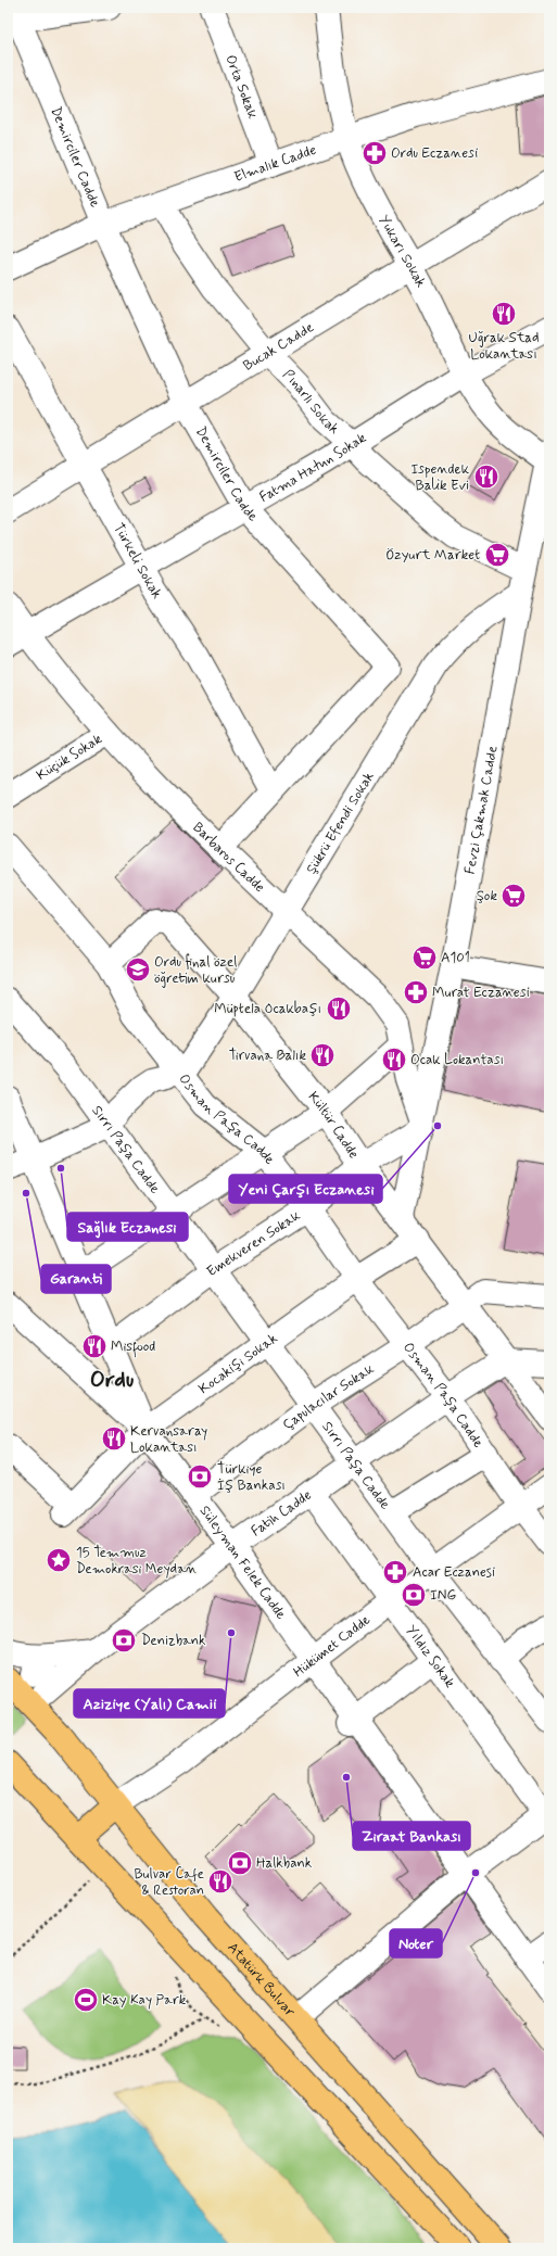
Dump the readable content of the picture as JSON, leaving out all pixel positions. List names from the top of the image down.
{
  "streets": {
    "highway": ["Atatürk Bulvar"],
    "street": [
      "Orta Sokak",
      "Demirciler Cadde",
      "Elmalık Cadde",
      "Yukarı Sokak",
      "Bucak Cadde",
      "Pınarlı Sokak",
      "Fatma Hatun Sokak",
      "Türkeli Sokak",
      "Küçük Sokak",
      "Fevzi Çakmak Cadde",
      "Şükrü Efendi Sokak",
      "Barbaros Cadde",
      "Osman Paşa Cadde",
      "Kültür Cadde",
      "Sırrı Paşa Cadde",
      "Emekveren Sokak",
      "Kocakişi Sokak",
      "Çapulacılar Sokak",
      "Fatih Cadde",
      "Süleyman Felek Cadde",
      "Hükümet Cadde",
      "Yıldız Sokak"
    ]
  },
  "crossings": [
    ["Orta Sokak", "Elmalık Cadde"],
    ["Demirciler Cadde", "Elmalık Cadde"],
    ["Demirciler Cadde", "Bucak Cadde"],
    ["Demirciler Cadde", "Fatma Hatun Sokak"],
    ["Demirciler Cadde", "Türkeli Sokak"],
    ["Demirciler Cadde", "Barbaros Cadde"],
    ["Elmalık Cadde", "Yukarı Sokak"],
    ["Elmalık Cadde", "Pınarlı Sokak"],
    ["Yukarı Sokak", "Bucak Cadde"],
    ["Yukarı Sokak", "Fatma Hatun Sokak"],
    ["Yukarı Sokak", "Fevzi Çakmak Cadde"],
    ["Bucak Cadde", "Pınarlı Sokak"],
    ["Bucak Cadde", "Türkeli Sokak"],
    ["Pınarlı Sokak", "Fatma Hatun Sokak"],
    ["Pınarlı Sokak", "Fevzi Çakmak Cadde"],
    ["Pınarlı Sokak", "Şükrü Efendi Sokak"],
    ["Fatma Hatun Sokak", "Türkeli Sokak"],
    ["Fatma Hatun Sokak", "Barbaros Cadde"],
    ["Küçük Sokak", "Barbaros Cadde"],
    ["Fevzi Çakmak Cadde", "Şükrü Efendi Sokak"],
    ["Fevzi Çakmak Cadde", "Barbaros Cadde"],
    ["Fevzi Çakmak Cadde", "Kültür Cadde"],
    ["Fevzi Çakmak Cadde", "Emekveren Sokak"],
    ["Şükrü Efendi Sokak", "Barbaros Cadde"],
    ["Şükrü Efendi Sokak", "Osman Paşa Cadde"],
    ["Şükrü Efendi Sokak", "Kültür Cadde"],
    ["Barbaros Cadde", "Emekveren Sokak"],
    ["Osman Paşa Cadde", "Kültür Cadde"],
    ["Osman Paşa Cadde", "Emekveren Sokak"],
    ["Osman Paşa Cadde", "Kocakişi Sokak"],
    ["Osman Paşa Cadde", "Çapulacılar Sokak"],
    ["Osman Paşa Cadde", "Fatih Cadde"],
    ["Osman Paşa Cadde", "Hükümet Cadde"],
    ["Kültür Cadde", "Emekveren Sokak"],
    ["Kültür Cadde", "Kocakişi Sokak"],
    ["Kültür Cadde", "Çapulacılar Sokak"],
    ["Kültür Cadde", "Fatih Cadde"],
    ["Sırrı Paşa Cadde", "Emekveren Sokak"],
    ["Sırrı Paşa Cadde", "Kocakişi Sokak"],
    ["Sırrı Paşa Cadde", "Çapulacılar Sokak"],
    ["Sırrı Paşa Cadde", "Fatih Cadde"],
    ["Sırrı Paşa Cadde", "Hükümet Cadde"],
    ["Emekveren Sokak", "Süleyman Felek Cadde"],
    ["Kocakişi Sokak", "Süleyman Felek Cadde"],
    ["Çapulacılar Sokak", "Süleyman Felek Cadde"],
    ["Fatih Cadde", "Süleyman Felek Cadde"],
    ["Fatih Cadde", "Yıldız Sokak"],
    ["Fatih Cadde", "Atatürk Bulvar"],
    ["Süleyman Felek Cadde", "Hükümet Cadde"],
    ["Hükümet Cadde", "Yıldız Sokak"],
    ["Hükümet Cadde", "Atatürk Bulvar"]
  ],
  "districts": ["Ordu"],
  "places": {
    "pharmacy": ["Ordu Eczanesi", "Murat Eczanesi", "Acar Eczanesi"],
    "restaurant": [
      "Uğrak Stad Lokantası",
      "Ispendek Balik Evi",
      "Müptela Ocakbaşı",
      "Tirvana Balık",
      "Ocak Lokantası",
      "Misfood",
      "Kervansaray Lokantası",
      "Bulvar Cafe & Restoran"
    ],
    "supermarket": ["Özyurt Market", "Şok", "A101"],
    "school or university": ["Ordu final özel öğretim kursu"],
    "other": [
      "Yeni Çarşı Eczanesi",
      "Sağlık Eczanesi",
      "Garanti",
      "Aziziye (Yalı) Camii",
      "Ziraat Bankası",
      "Noter"
    ],
    "bank": [
      "Türkiye İş Bankası",
      "ING",
      "Denizbank",
      "Halkbank"
    ],
    "place": ["15 Temmuz Demokrasi Meydan"],
    "sports": ["Kay Kay Park"]
  }
}
